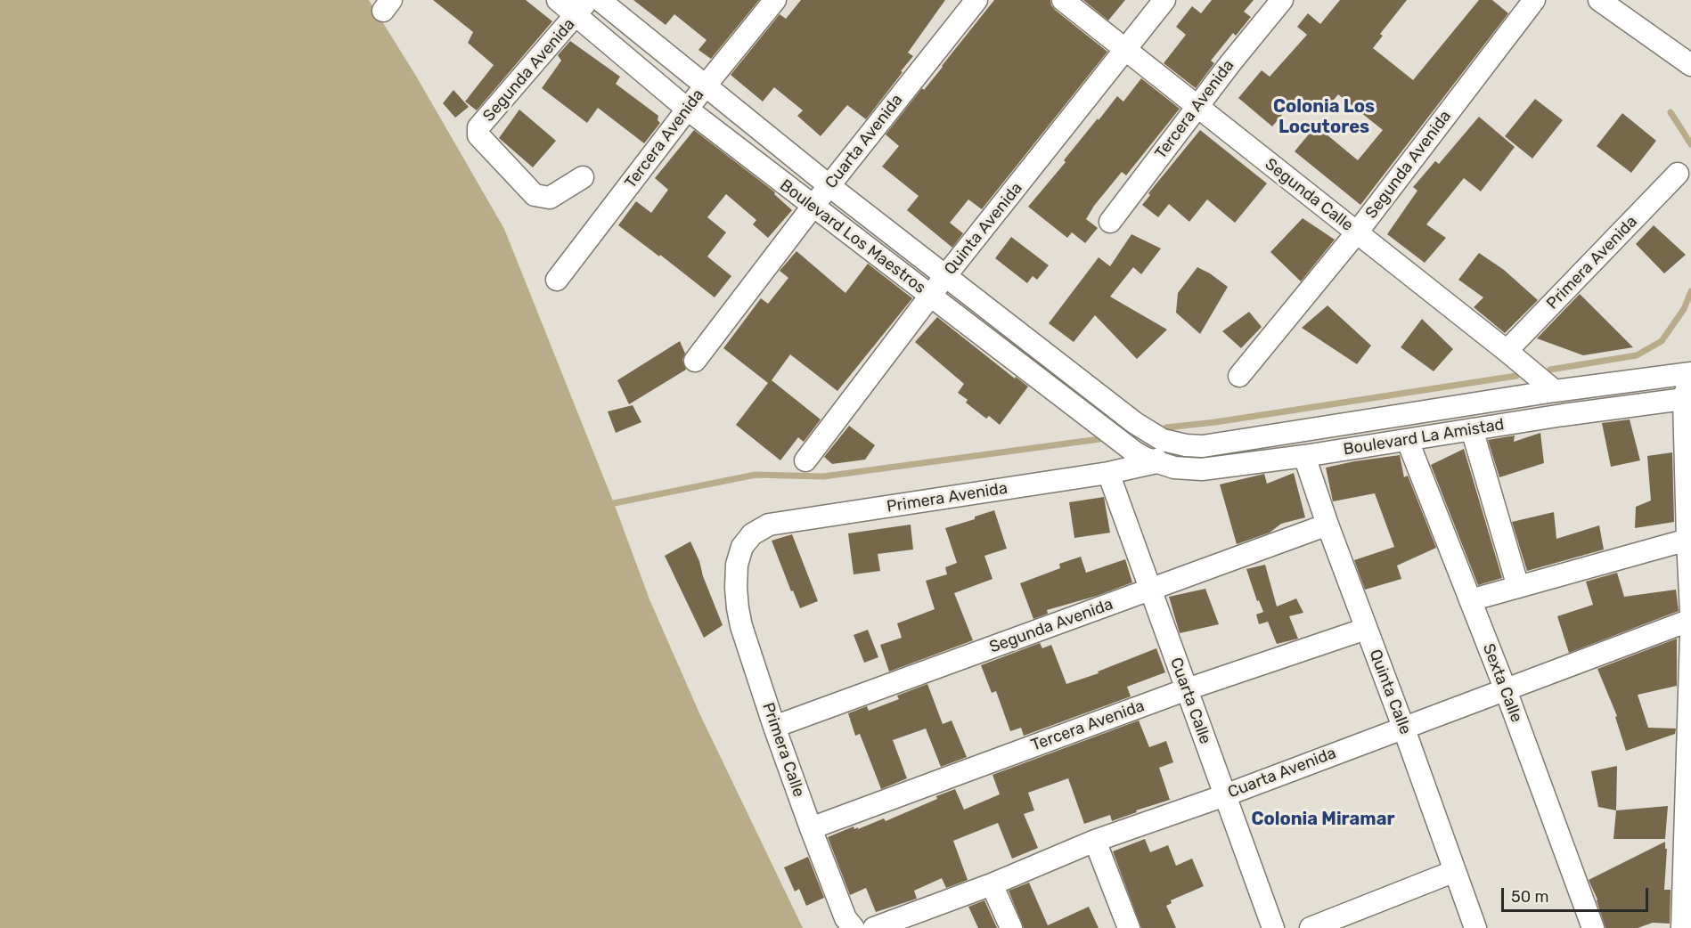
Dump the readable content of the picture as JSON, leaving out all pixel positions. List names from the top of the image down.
{
  "streets": {
    "street": [
      "Segunda Avenida",
      "Tercera Avenida",
      "Cuarta Avenida",
      "Segunda Calle",
      "Quinta Avenida",
      "Boulevard Los Maestros",
      "Primera Avenida",
      "Boulevard La Amistad",
      "Sexta Calle",
      "Quinta Calle",
      "Cuarta Calle",
      "Primera Calle"
    ]
  },
  "crossings": [
    ["Segunda Avenida", "Segunda Calle"],
    ["Segunda Avenida", "Boulevard Los Maestros"],
    ["Segunda Avenida", "Quinta Calle"],
    ["Segunda Avenida", "Cuarta Calle"],
    ["Segunda Avenida", "Primera Calle"],
    ["Tercera Avenida", "Segunda Calle"],
    ["Tercera Avenida", "Boulevard Los Maestros"],
    ["Tercera Avenida", "Quinta Calle"],
    ["Tercera Avenida", "Cuarta Calle"],
    ["Tercera Avenida", "Primera Calle"],
    ["Cuarta Avenida", "Boulevard Los Maestros"],
    ["Cuarta Avenida", "Sexta Calle"],
    ["Cuarta Avenida", "Quinta Calle"],
    ["Cuarta Avenida", "Cuarta Calle"],
    ["Segunda Calle", "Quinta Avenida"],
    ["Segunda Calle", "Primera Avenida"],
    ["Segunda Calle", "Boulevard La Amistad"],
    ["Quinta Avenida", "Boulevard Los Maestros"],
    ["Boulevard Los Maestros", "Primera Avenida"],
    ["Boulevard Los Maestros", "Boulevard La Amistad"],
    ["Primera Avenida", "Boulevard La Amistad"],
    ["Primera Avenida", "Cuarta Calle"],
    ["Primera Avenida", "Primera Calle"],
    ["Boulevard La Amistad", "Sexta Calle"],
    ["Boulevard La Amistad", "Quinta Calle"]
  ],
  "districts": ["Colonia Los Locutores", "Colonia Miramar"],
  "scale_bar": "50 m"
}
